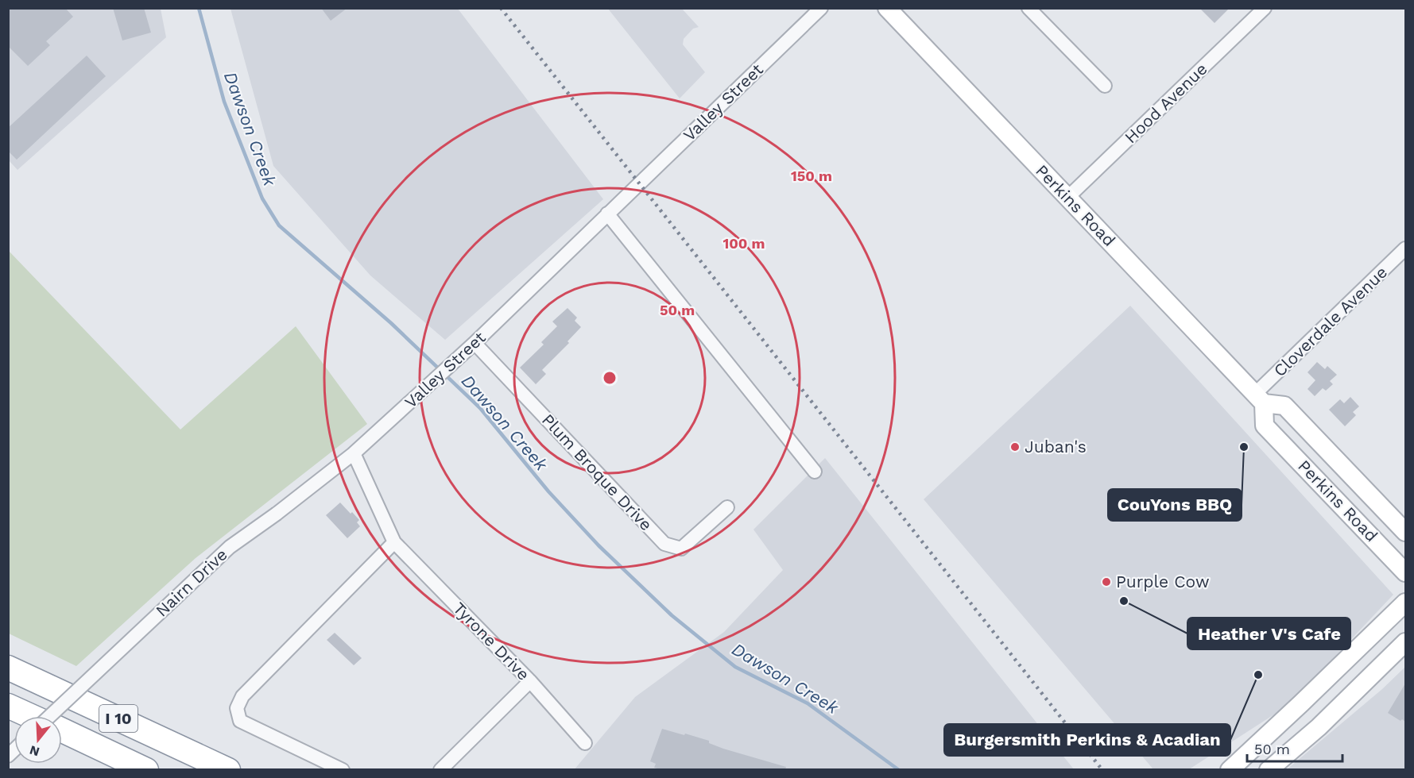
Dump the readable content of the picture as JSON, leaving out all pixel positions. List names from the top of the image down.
{
  "streets": {
    "highway": ["I 10"],
    "main road": ["Perkins Road"],
    "street": [
      "Valley Street",
      "Hood Avenue",
      "Cloverdale Avenue",
      "Plum Broque Drive",
      "Nairn Drive",
      "Tyrone Drive"
    ]
  },
  "crossings": [
    ["Valley Street", "Plum Broque Drive"],
    ["Valley Street", "Nairn Drive"],
    ["Hood Avenue", "Perkins Road"],
    ["Perkins Road", "Cloverdale Avenue"]
  ],
  "water": ["Dawson Creek"],
  "places": [
    "Juban's",
    "CouYons BBQ",
    "Purple Cow",
    "Heather V's Cafe",
    "Burgersmith Perkins & Acadian"
  ],
  "scale_bar": "50 m",
  "north": "bottom",
  "rings": ["150 m", "100 m", "50 m"]
}
